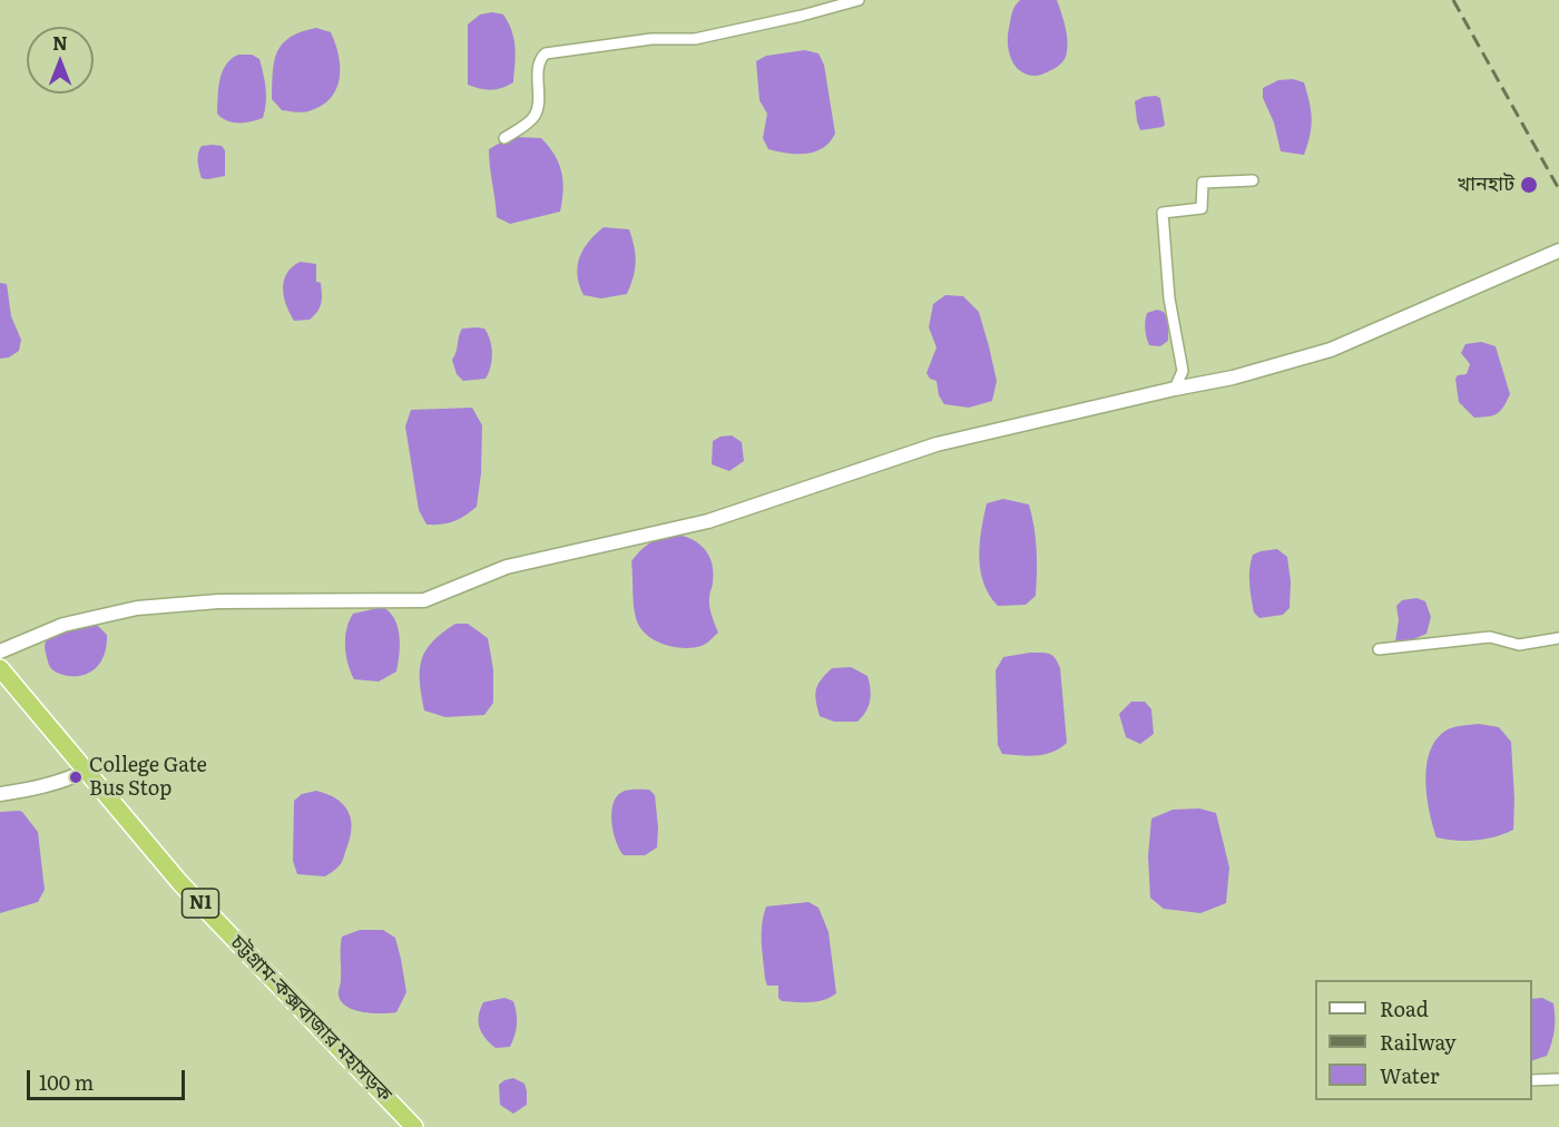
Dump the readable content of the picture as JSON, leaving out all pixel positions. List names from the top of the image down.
{
  "streets": {
    "highway": ["N1", "চট্টগ্রাম-কক্সবাজার মহাসড়ক"]
  },
  "places": ["খানহাট", "College Gate Bus Stop"],
  "legend": ["Road", "Railway", "Water"],
  "scale_bar": "100 m",
  "north": "top"
}
